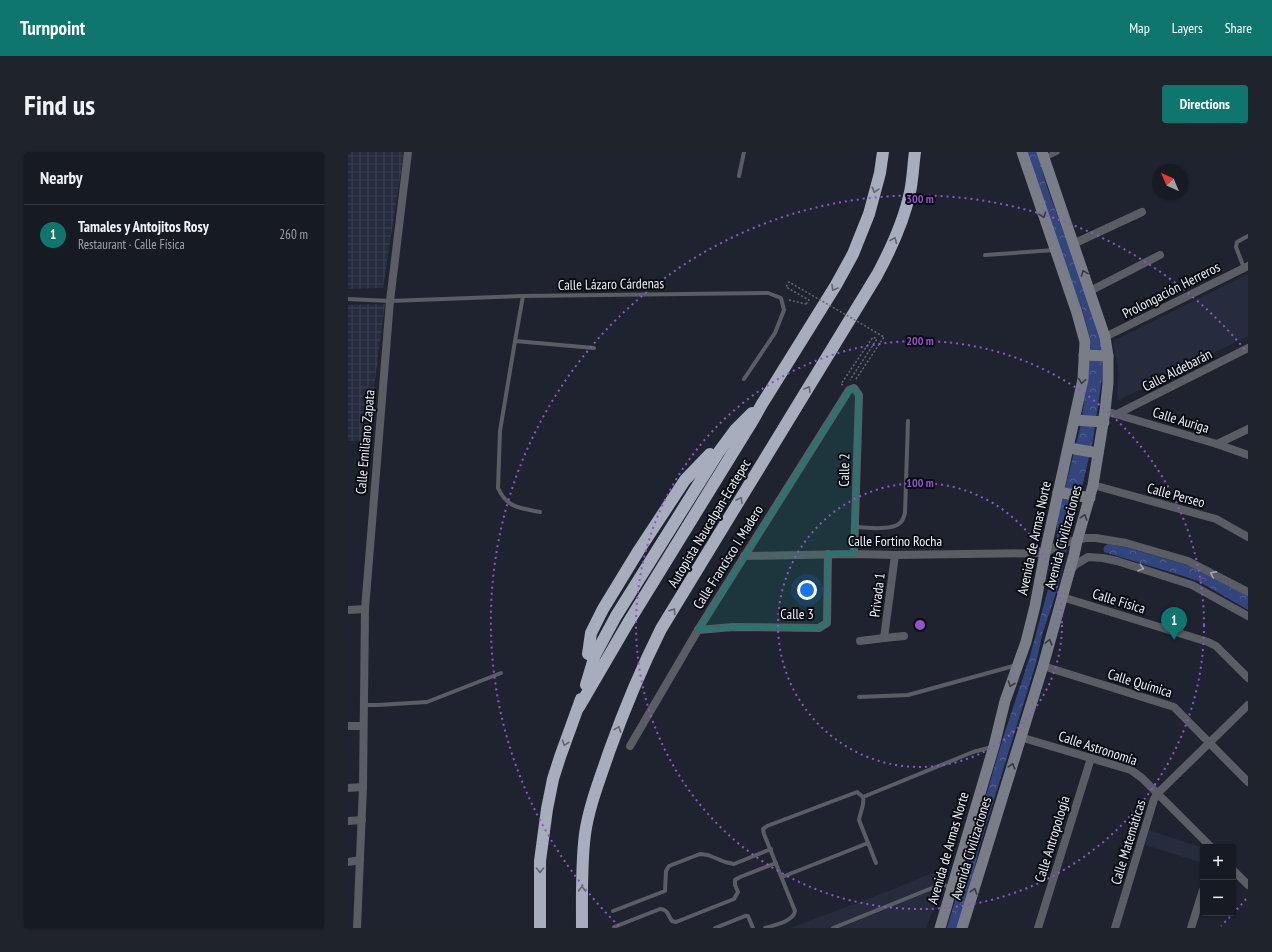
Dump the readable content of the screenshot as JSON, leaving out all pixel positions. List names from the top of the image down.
{
  "streets": {
    "highway": ["Autopista Naucalpan-Ecatepec"],
    "main road": ["Avenida Civilizaciones", "Avenida de Armas Norte"],
    "street": [
      "Prolongación Herreros",
      "Calle Aldebarán",
      "Calle Auriga",
      "Calle Emiliano Zapata",
      "Calle 2",
      "Calle Perseo",
      "Calle Fortino Rocha",
      "Calle Francisco I. Madero",
      "Privada 1",
      "Calle Física",
      "Calle 3",
      "Calle Química",
      "Calle Astronomía",
      "Calle Antropología",
      "Calle Matemáticas"
    ],
    "lane": ["Calle Lázaro Cárdenas"]
  },
  "crossings": [
    ["Calle Lázaro Cárdenas", "Calle Emiliano Zapata"],
    ["Prolongación Herreros", "Avenida Civilizaciones"],
    ["Calle Aldebarán", "Calle Auriga"],
    ["Calle Auriga", "Avenida Civilizaciones"],
    ["Calle 2", "Calle Fortino Rocha"],
    ["Calle 2", "Calle Francisco I. Madero"],
    ["Calle Perseo", "Avenida Civilizaciones"],
    ["Avenida Civilizaciones", "Calle Física"],
    ["Avenida Civilizaciones", "Calle Química"],
    ["Avenida Civilizaciones", "Calle Astronomía"],
    ["Avenida de Armas Norte", "Calle Fortino Rocha"],
    ["Calle Fortino Rocha", "Calle Francisco I. Madero"],
    ["Calle Fortino Rocha", "Privada 1"],
    ["Calle Fortino Rocha", "Calle 3"],
    ["Calle Francisco I. Madero", "Calle 3"],
    ["Calle Química", "Calle Matemáticas"],
    ["Calle Astronomía", "Calle Antropología"],
    ["Calle Astronomía", "Calle Matemáticas"]
  ],
  "one_way": ["Avenida Civilizaciones"],
  "north": "top left",
  "page": {
    "header": "Turnpoint",
    "nav": ["Map", "Layers", "Share"],
    "buttons": "Directions",
    "title": "Find us",
    "heading": "Nearby",
    "list": [
      {
        "mark": "1",
        "name": "Tamales y Antojitos Rosy",
        "note": "Restaurant · Calle Física",
        "value": "260 m"
      }
    ],
    "pins": "1",
    "map_buttons": ["+", "−"]
  },
  "rings": ["300 m", "200 m", "100 m"]
}
